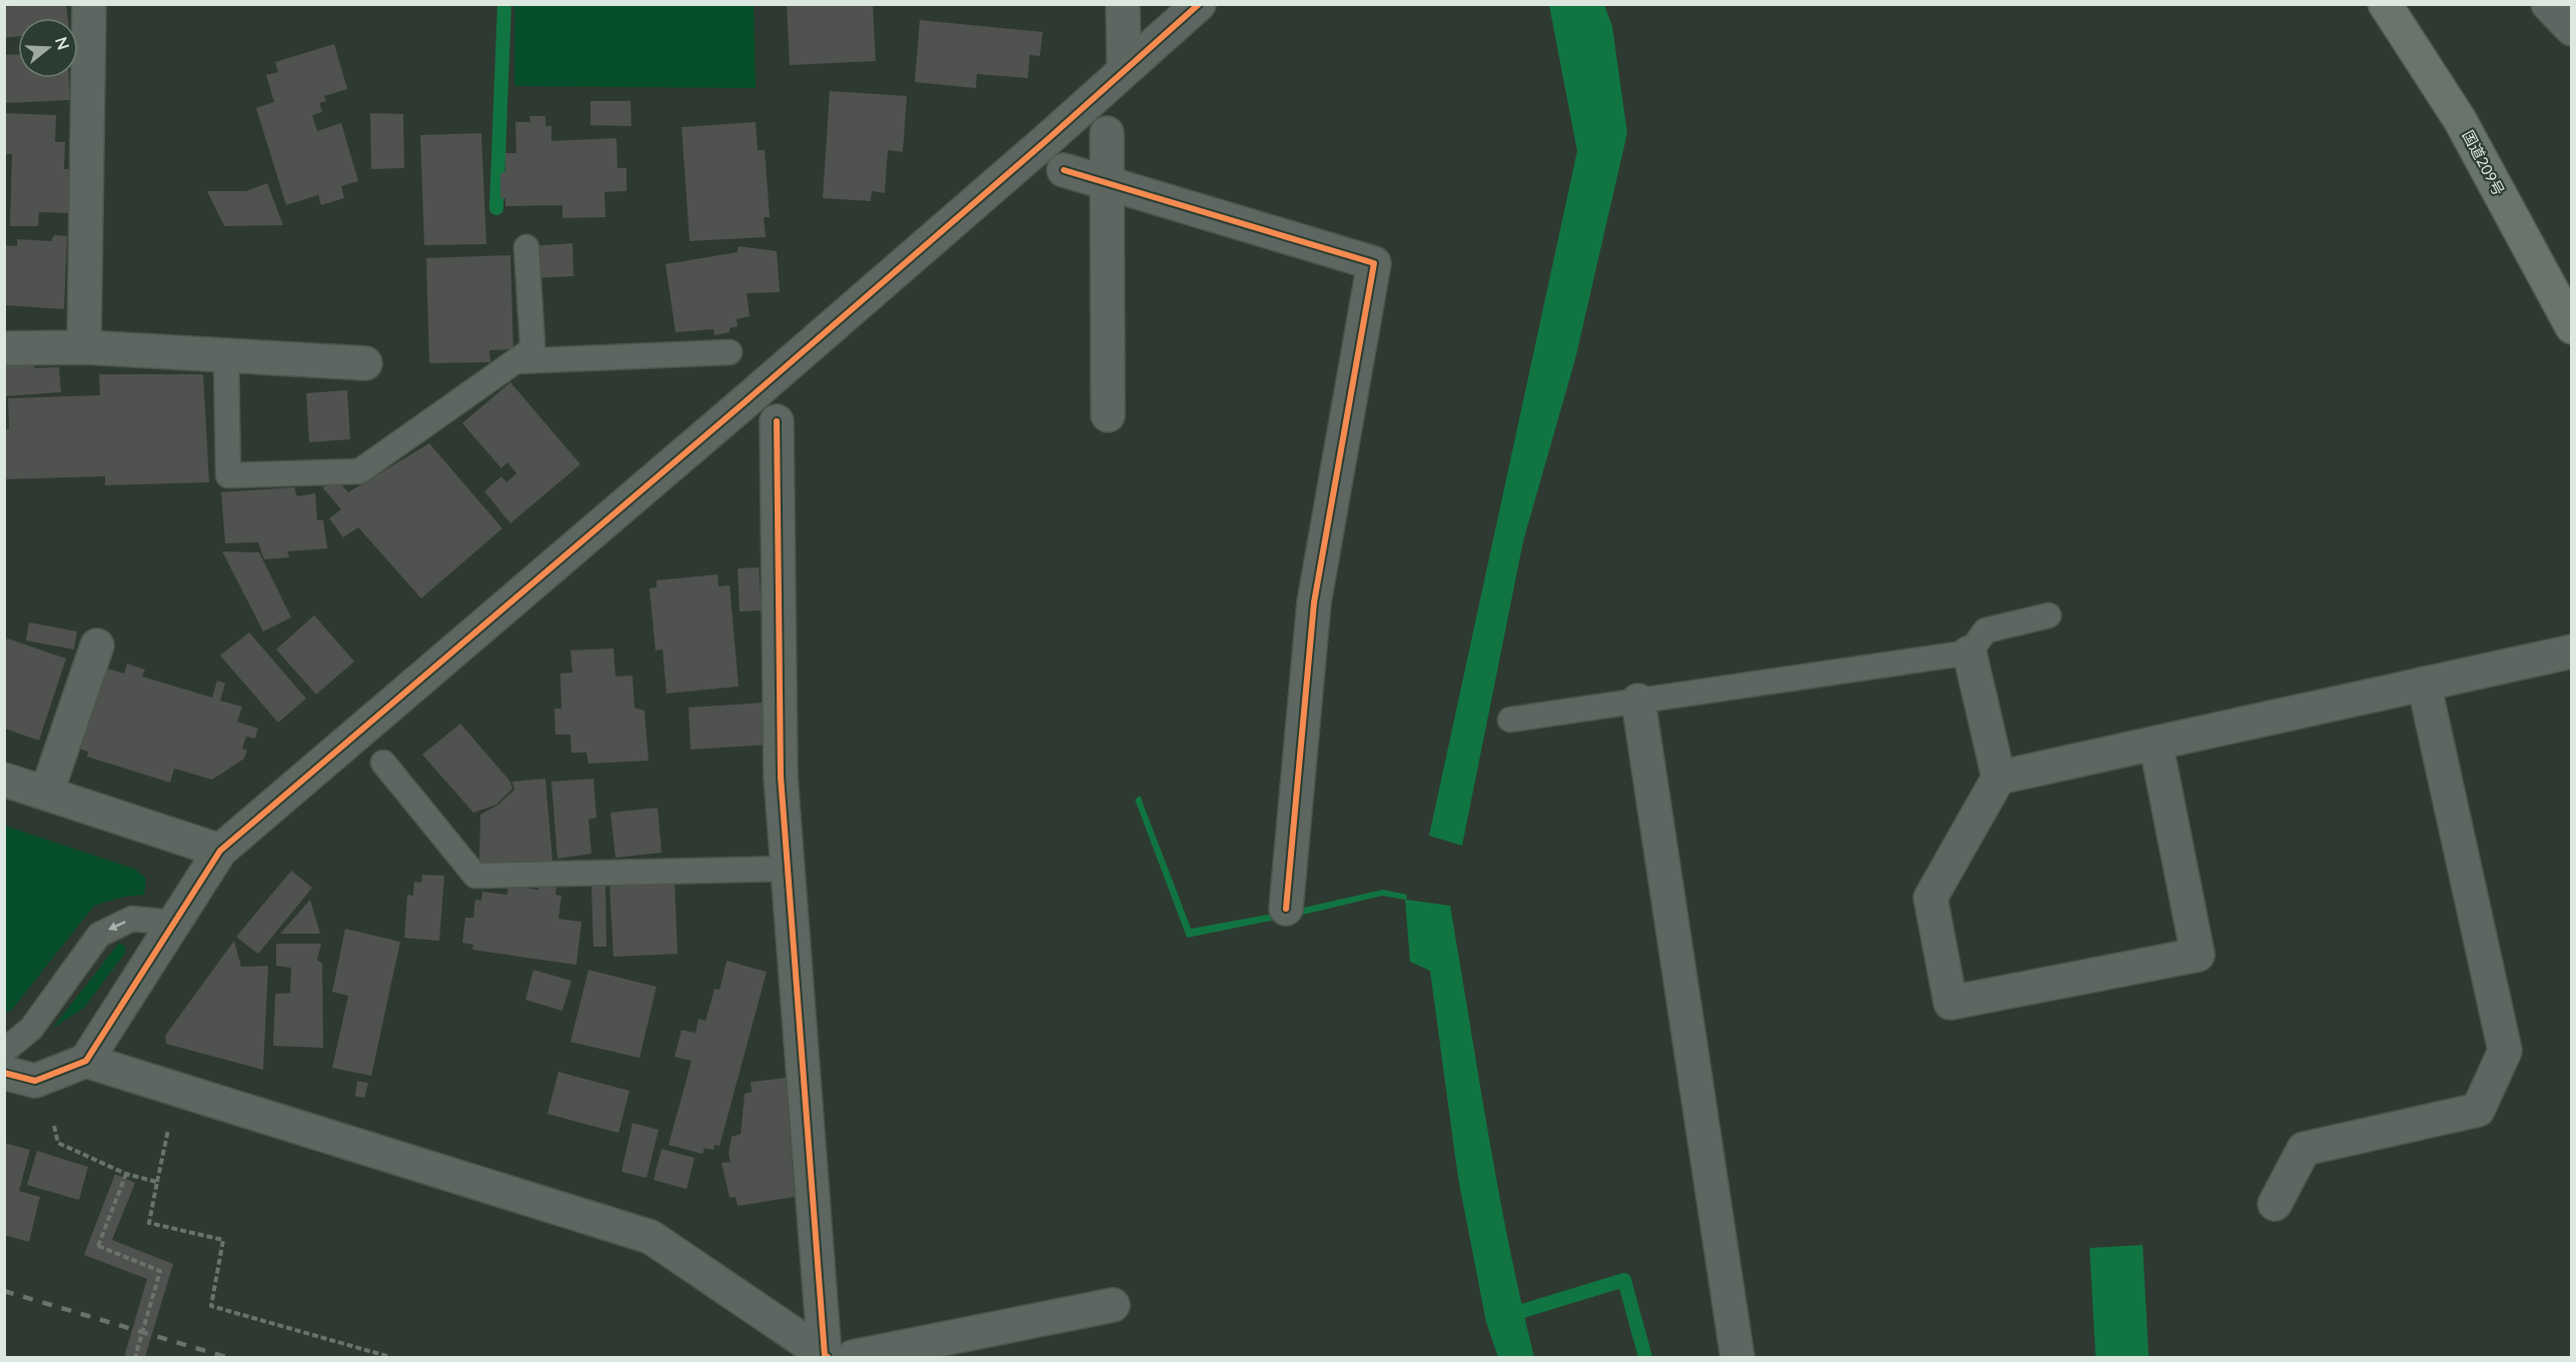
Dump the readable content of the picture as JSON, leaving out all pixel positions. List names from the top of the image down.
{
  "streets": {
    "highway": ["国道209号"]
  },
  "north": "right"
}
